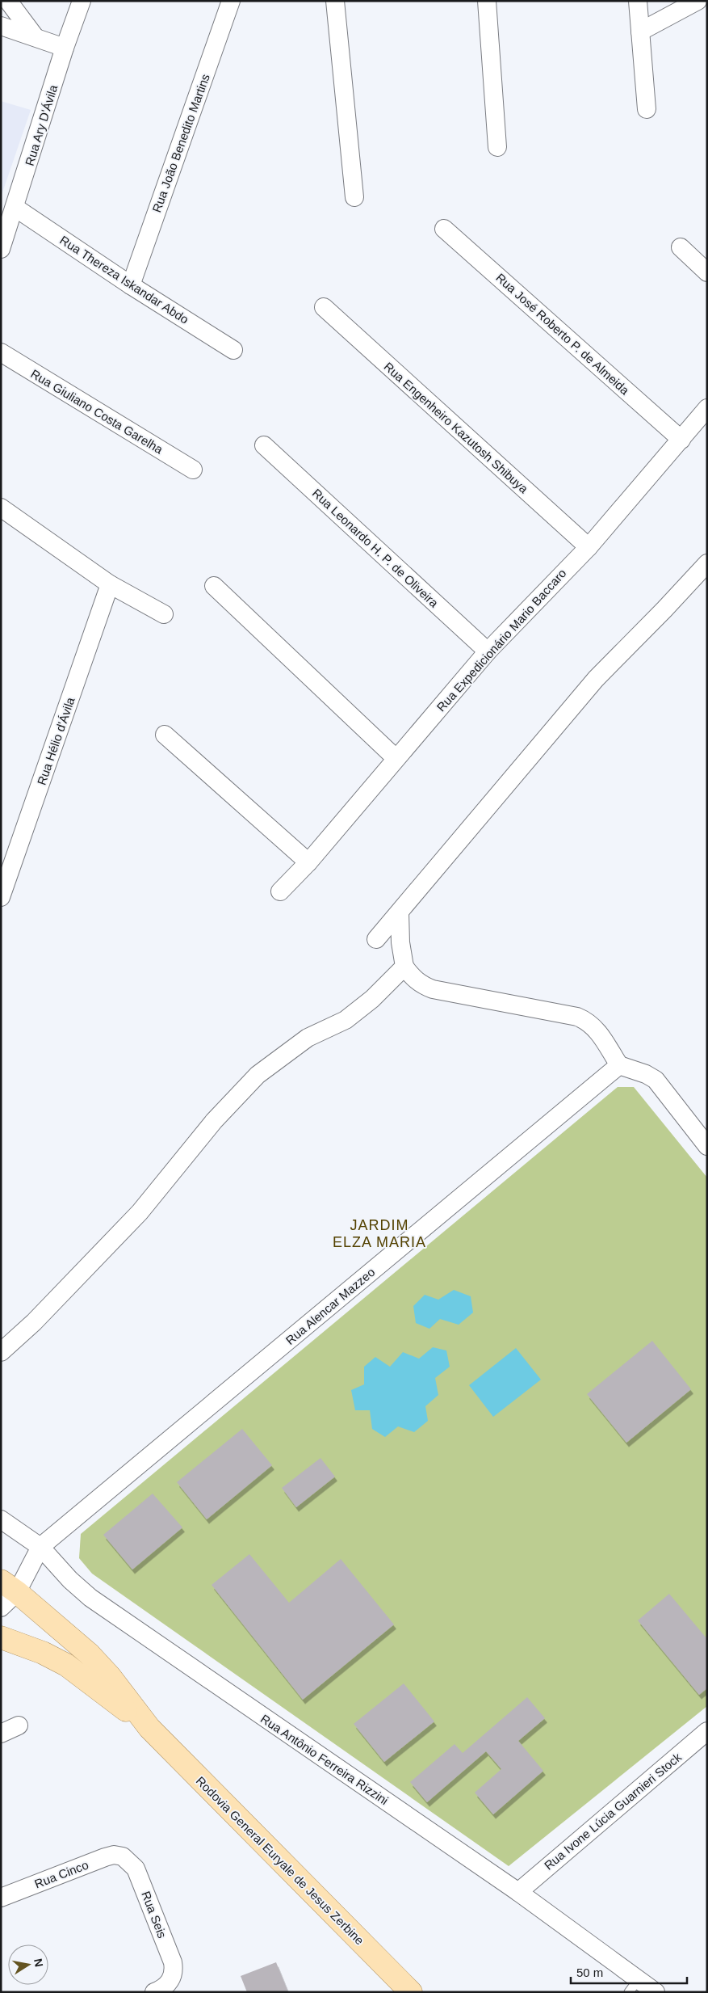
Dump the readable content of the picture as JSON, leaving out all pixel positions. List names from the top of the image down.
{
  "streets": {
    "main road": ["Rodovia General Euryale de Jesus Zerbine"],
    "street": [
      "Rua Ary D'Ávila",
      "Rua João Benedito Martins",
      "Rua Thereza Iskandar Abdo",
      "Rua José Roberto P. de Almeida",
      "Rua Giuliano Costa Garelha",
      "Rua Engenheiro Kazutosh Shibuya",
      "Rua Leonardo H. P. de Oliveira",
      "Rua Expedicionário Mario Baccaro",
      "Rua Hélio d'Ávila",
      "Rua Alencar Mazzeo",
      "Rua Antônio Ferreira Rizzini",
      "Rua Ivone Lúcia Guarnieri Stock",
      "Rua Cinco",
      "Rua Seis"
    ]
  },
  "crossings": [
    ["Rua Ary D'Ávila", "Rua Thereza Iskandar Abdo"],
    ["Rua João Benedito Martins", "Rua Thereza Iskandar Abdo"],
    ["Rua José Roberto P. de Almeida", "Rua Expedicionário Mario Baccaro"],
    ["Rua Engenheiro Kazutosh Shibuya", "Rua Expedicionário Mario Baccaro"],
    ["Rua Leonardo H. P. de Oliveira", "Rua Expedicionário Mario Baccaro"],
    ["Rua Alencar Mazzeo", "Rua Antônio Ferreira Rizzini"],
    ["Rua Antônio Ferreira Rizzini", "Rua Ivone Lúcia Guarnieri Stock"],
    ["Rua Cinco", "Rua Seis"]
  ],
  "districts": ["JARDIM ELZA MARIA"],
  "scale_bar": "50 m",
  "north": "right"
}
